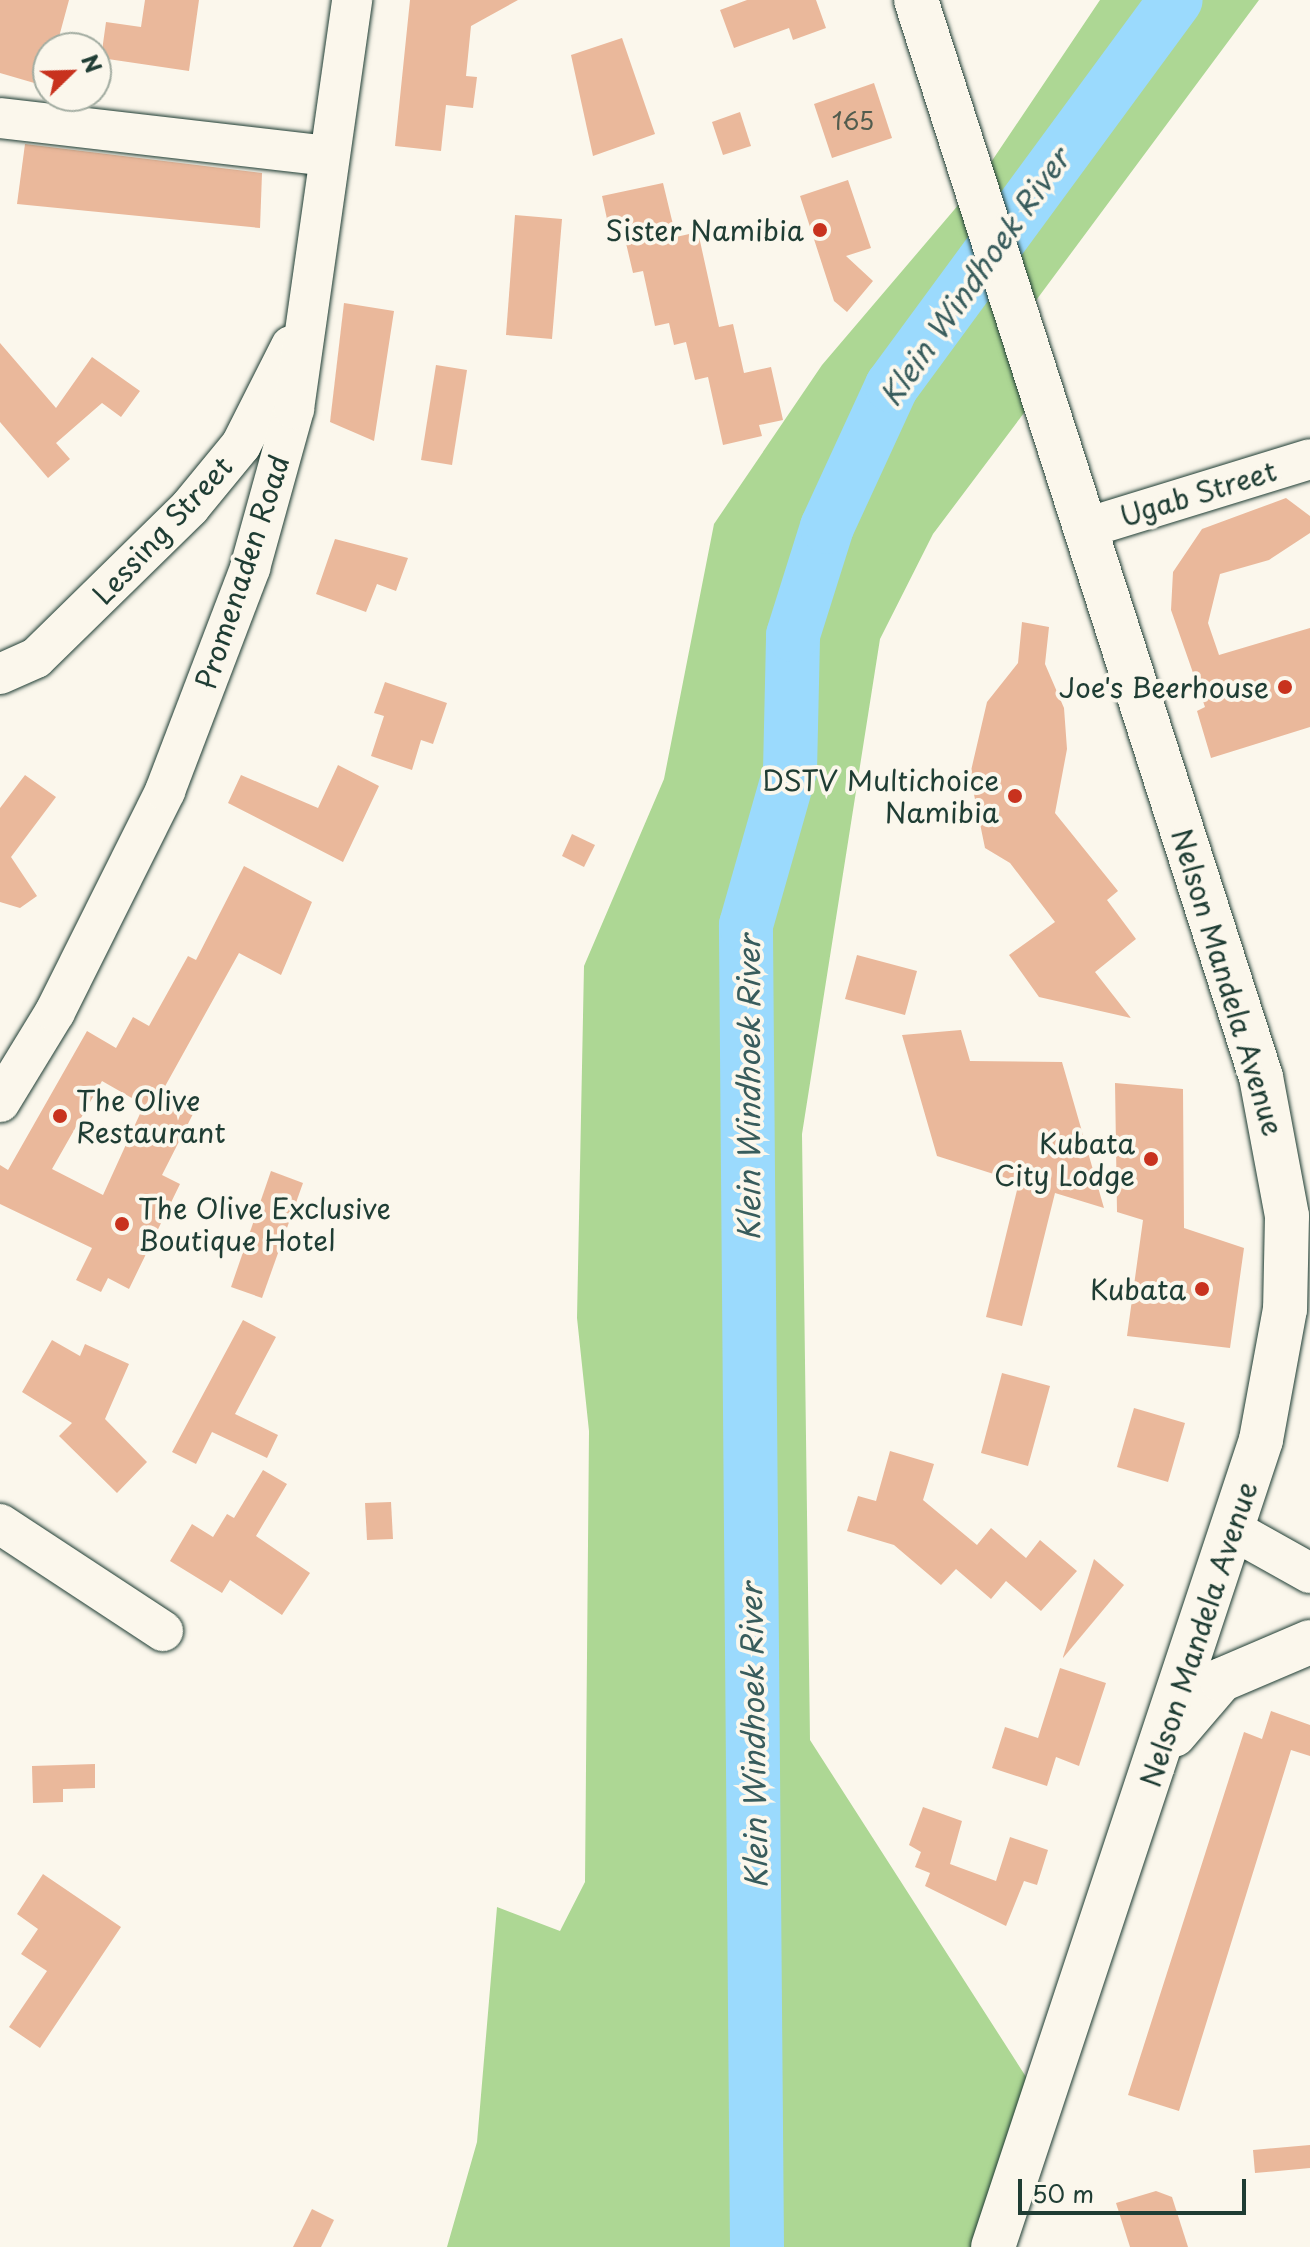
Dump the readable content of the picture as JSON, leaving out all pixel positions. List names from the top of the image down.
{
  "streets": {
    "main road": ["Nelson Mandela Avenue"],
    "street": ["Ugab Street", "Lessing Street", "Promenaden Road"]
  },
  "crossings": [
    ["Ugab Street", "Nelson Mandela Avenue"],
    ["Lessing Street", "Promenaden Road"]
  ],
  "water": ["Klein Windhoek River"],
  "places": [
    "Sister Namibia",
    "Joe's Beerhouse",
    "DSTV Multichoice Namibia",
    "The Olive Restaurant",
    "Kubata City Lodge",
    "The Olive Exclusive Boutique Hotel",
    "Kubata"
  ],
  "house_numbers": ["165"],
  "scale_bar": "50 m",
  "north": "top right"
}
